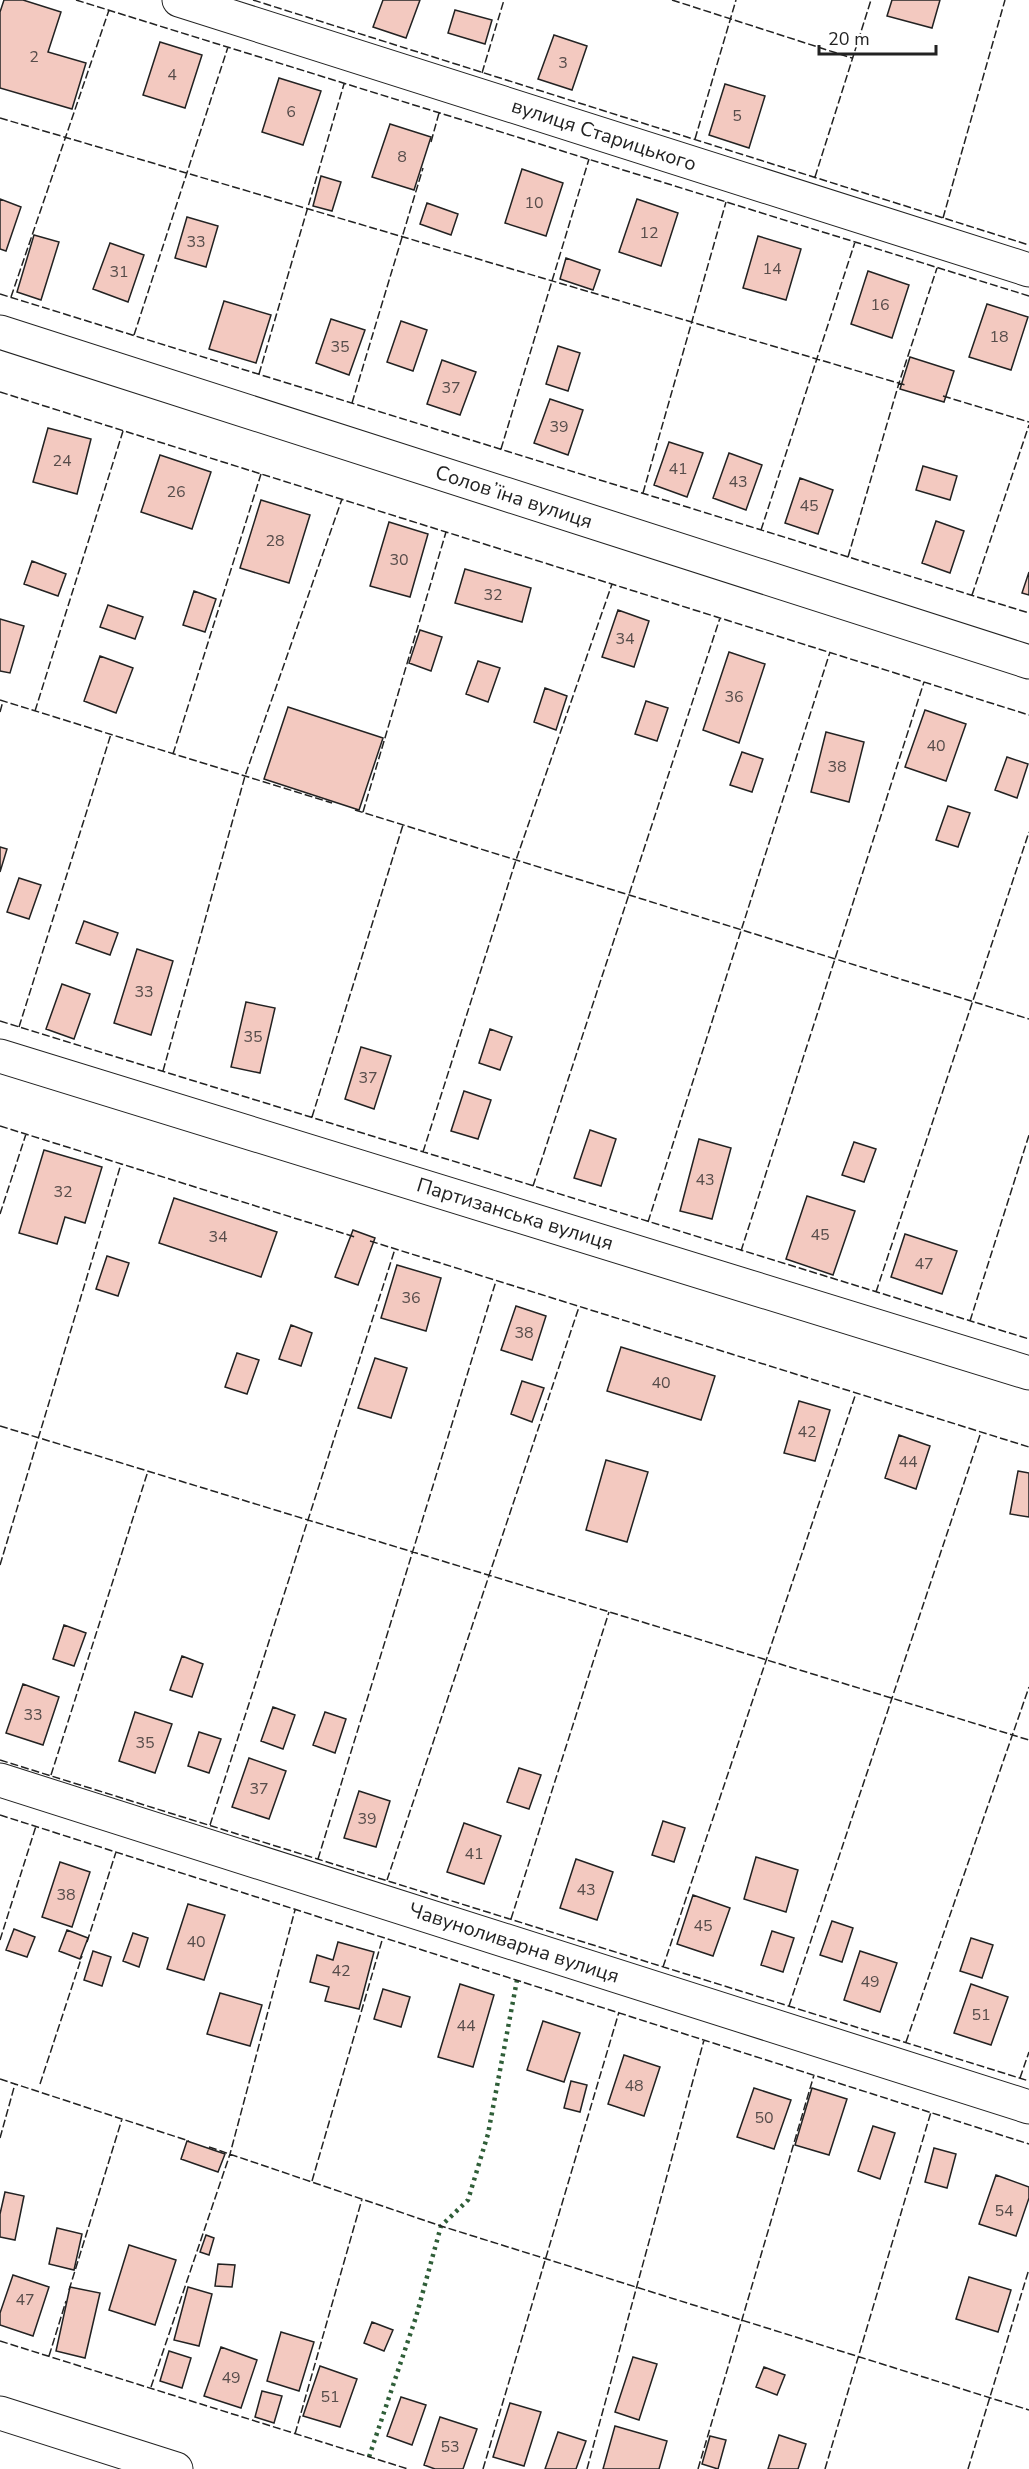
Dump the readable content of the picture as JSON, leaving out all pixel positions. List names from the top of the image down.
{
  "streets": {
    "street": [
      "вулиця Старицького",
      "Соловʼїна вулиця",
      "Партизанська вулиця",
      "Чавуноливарна вулиця"
    ]
  },
  "house_numbers": [
    "2",
    "3",
    "4",
    "6",
    "5",
    "8",
    "10",
    "12",
    "33",
    "14",
    "31",
    "16",
    "18",
    "35",
    "37",
    "39",
    "24",
    "41",
    "43",
    "26",
    "45",
    "28",
    "30",
    "32",
    "34",
    "36",
    "40",
    "38",
    "33",
    "35",
    "37",
    "43",
    "32",
    "45",
    "34",
    "47",
    "36",
    "38",
    "40",
    "42",
    "44",
    "33",
    "35",
    "37",
    "39",
    "41",
    "43",
    "38",
    "45",
    "40",
    "42",
    "49",
    "51",
    "44",
    "48",
    "50",
    "54",
    "47",
    "49",
    "51",
    "53"
  ],
  "scale_bar": "20 m"
}
